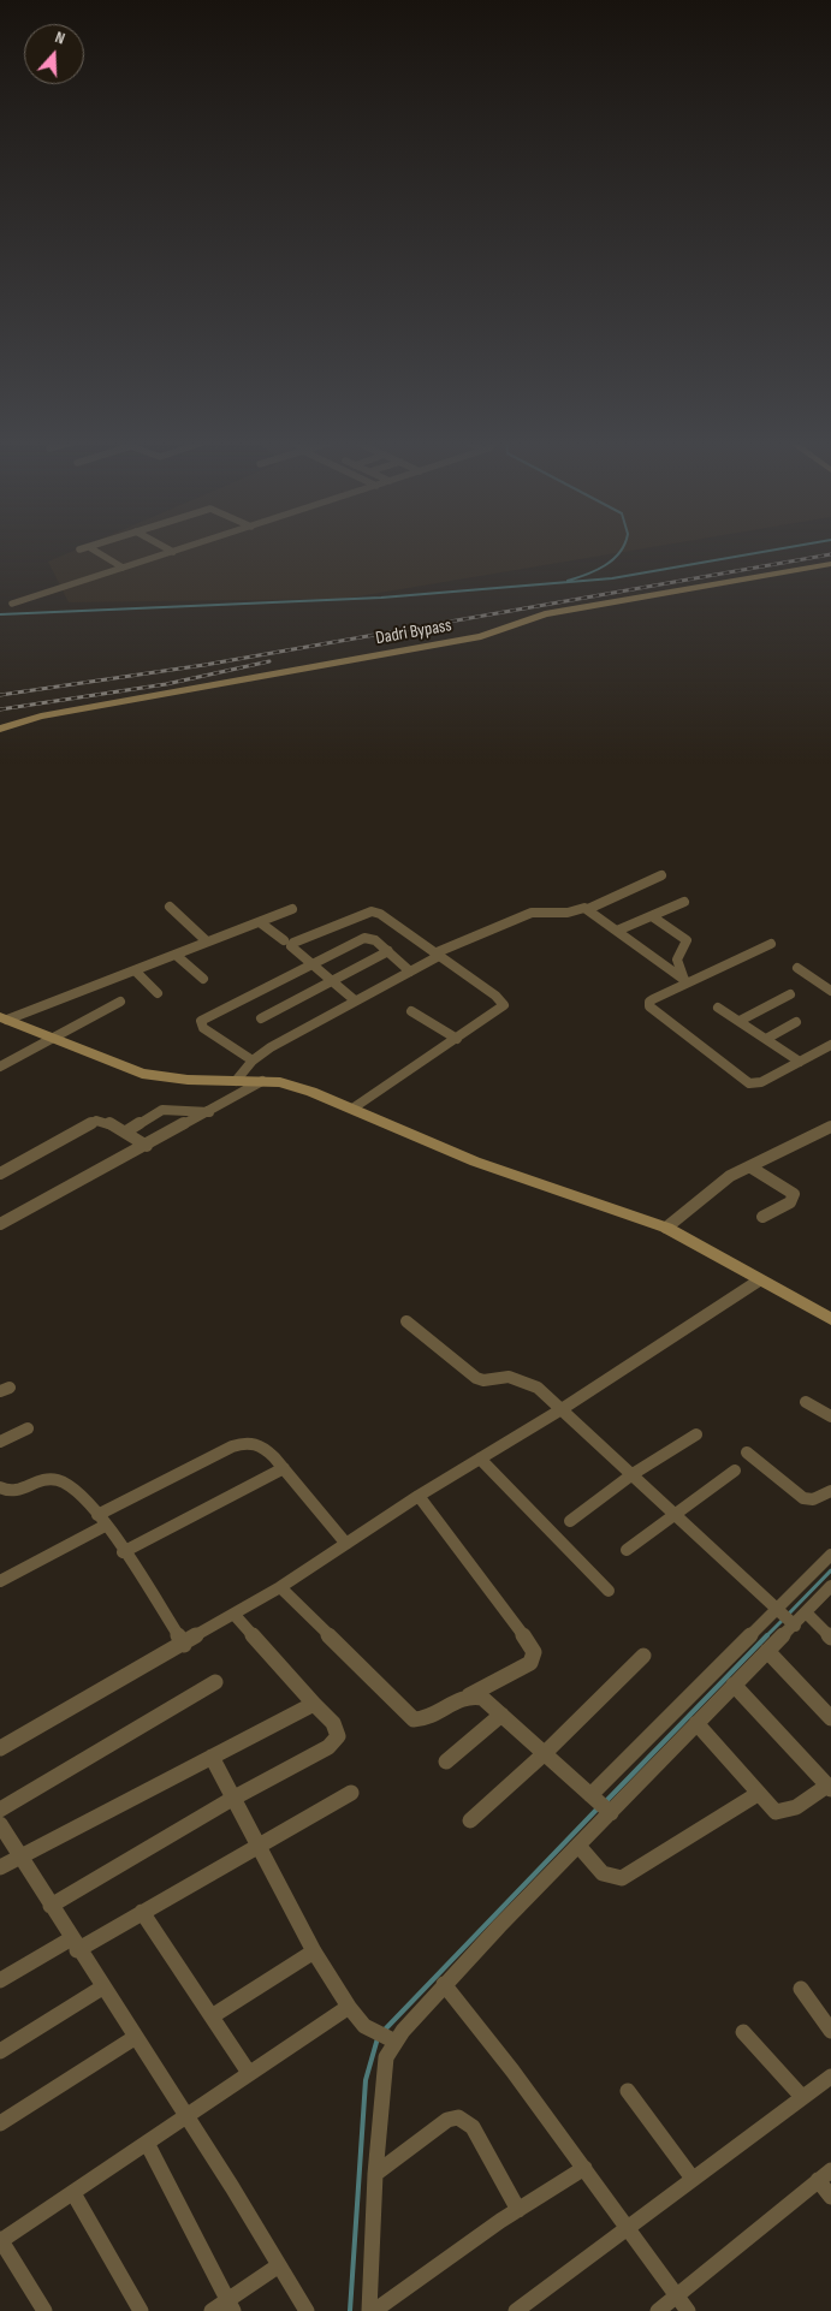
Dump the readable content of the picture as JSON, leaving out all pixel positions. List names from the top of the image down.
{
  "streets": {
    "main road": ["Dadri Bypass"]
  },
  "north": "top"
}
